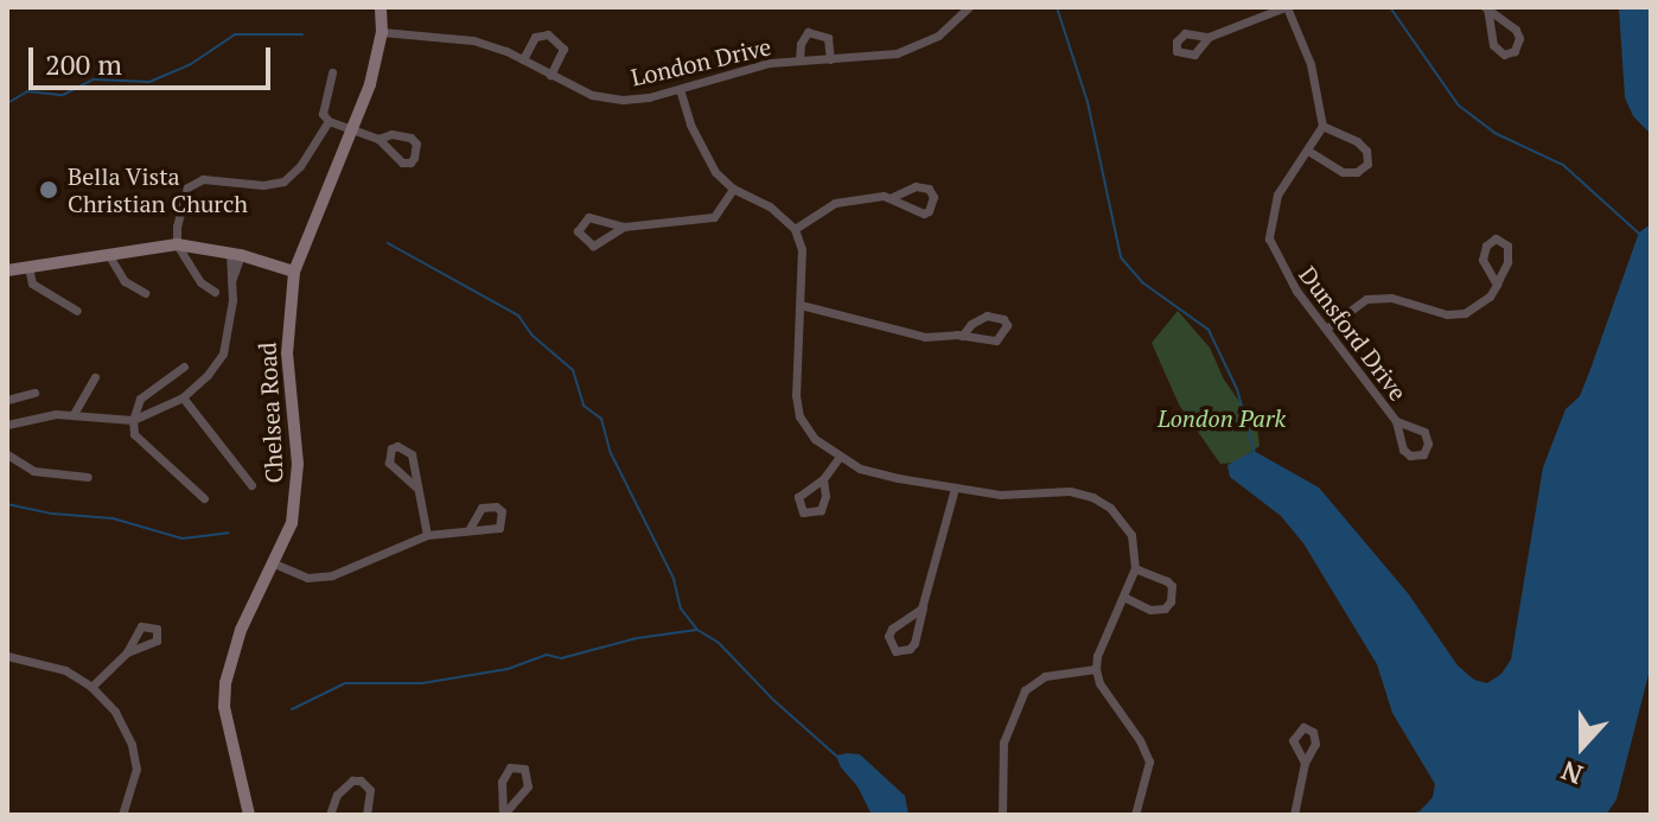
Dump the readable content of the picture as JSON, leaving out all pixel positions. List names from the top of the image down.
{
  "streets": {
    "street": ["London Drive", "Dunsford Drive", "Chelsea Road"]
  },
  "crossings": [
    ["London Drive", "Chelsea Road"]
  ],
  "parks": ["London Park"],
  "places": ["Bella Vista Christian Church"],
  "scale_bar": "200 m",
  "north": "bottom"
}
